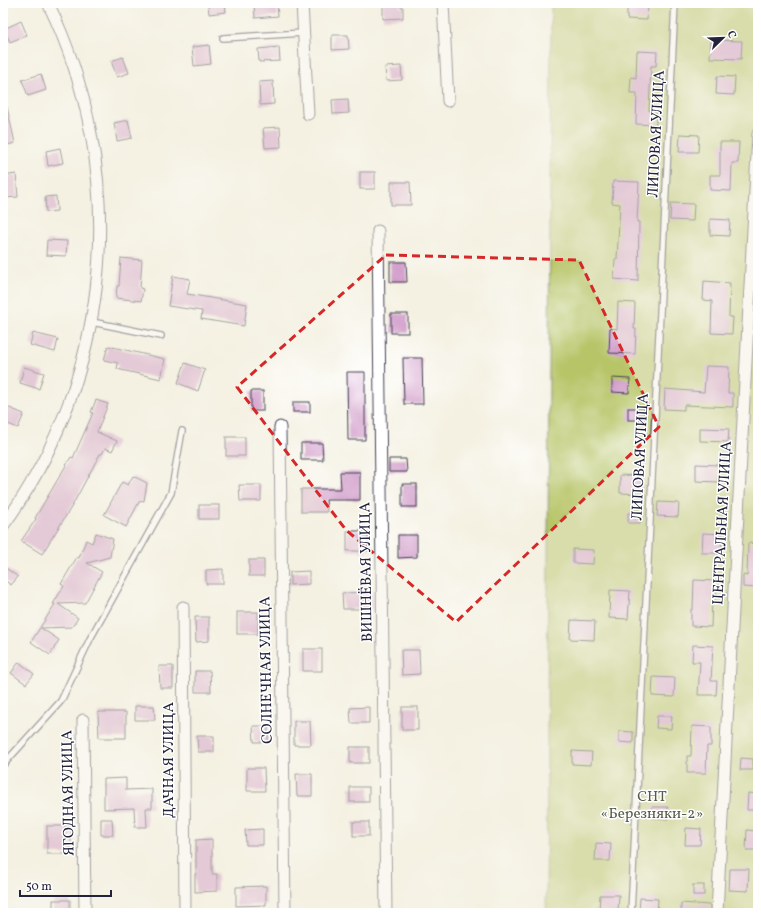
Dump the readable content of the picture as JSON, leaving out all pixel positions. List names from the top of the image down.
{
  "streets": {
    "street": [
      "ЦЕНТРАЛЬНАЯ УЛИЦА",
      "ВИШНЁВАЯ УЛИЦА",
      "СОЛНЕЧНАЯ УЛИЦА",
      "ДАЧНАЯ УЛИЦА",
      "ЯГОДНАЯ УЛИЦА"
    ],
    "lane": ["ЛИПОВАЯ УЛИЦА"]
  },
  "parks": ["СНТ «Березняки-2»"],
  "scale_bar": "50 m",
  "north": "top right"
}
